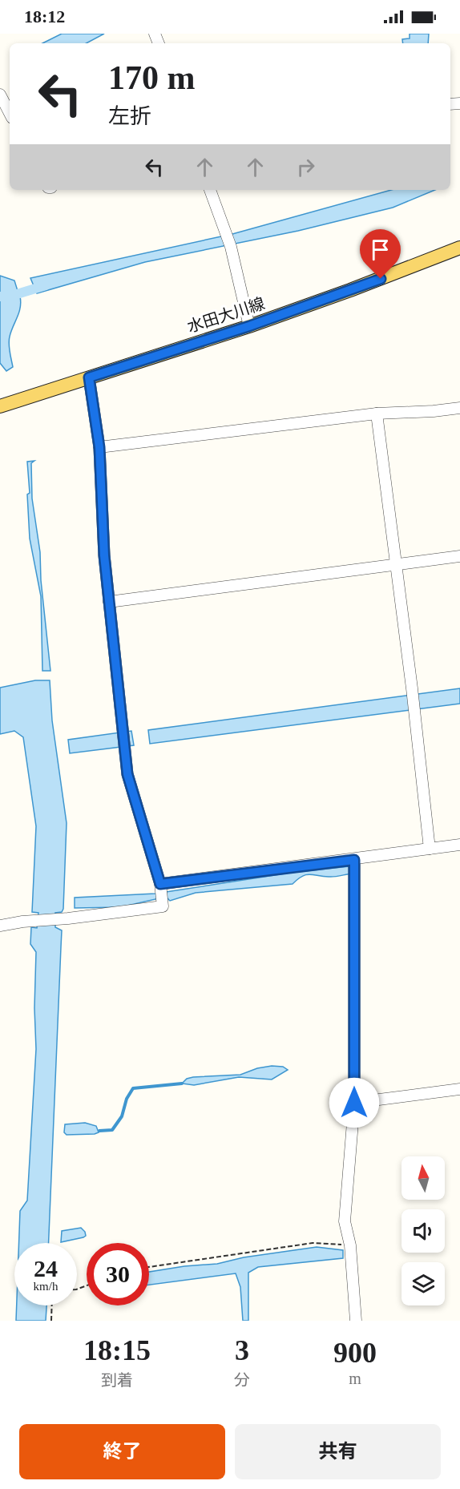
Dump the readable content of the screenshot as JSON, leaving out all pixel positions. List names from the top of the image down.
{
  "streets": {
    "main road": ["水田大川線"]
  },
  "north": "top",
  "page": {
    "status": "18:12",
    "turn": ["170 m", "左折"],
    "speed": "24 km/h",
    "limit": "30",
    "eta": [
      "18:15",
      "到着",
      "3",
      "分",
      "900",
      "m"
    ],
    "buttons": ["終了", "共有"]
  }
}
